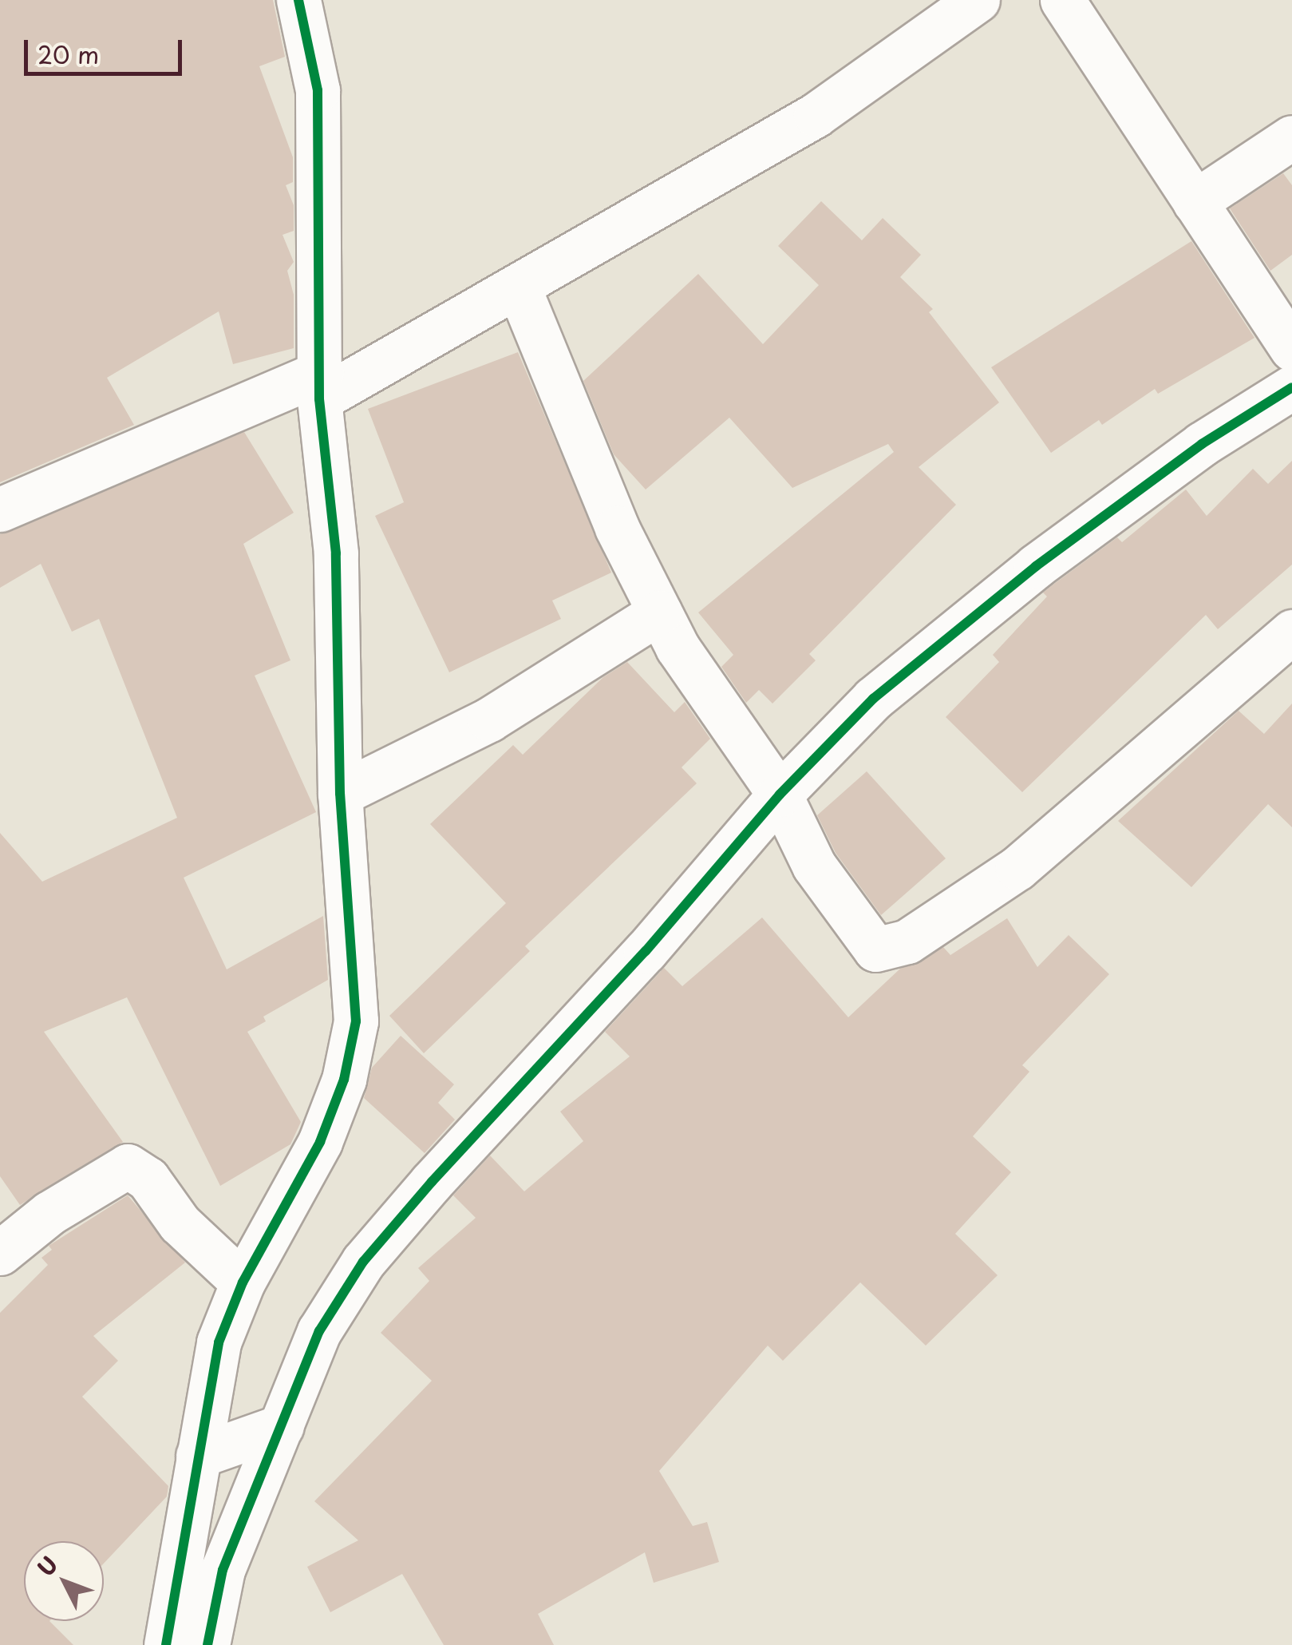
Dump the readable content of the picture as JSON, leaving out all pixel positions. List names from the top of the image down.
{
  "scale_bar": "20 m",
  "north": "top left"
}
